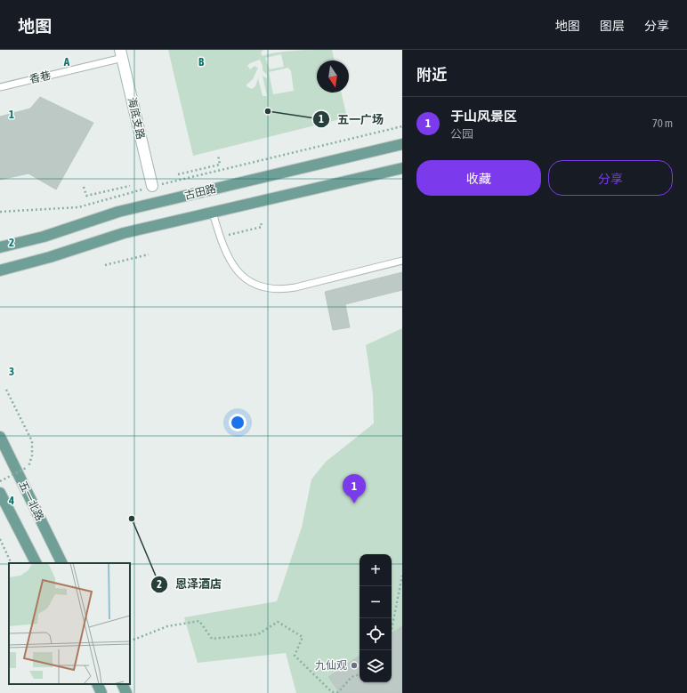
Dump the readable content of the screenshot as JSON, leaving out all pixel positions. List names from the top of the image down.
{
  "streets": {
    "main road": ["古田路", "五一北路"],
    "street": ["海底支路"],
    "lane": ["香巷"]
  },
  "crossings": [
    ["香巷", "海底支路"]
  ],
  "places": ["五一广场", "恩泽酒店", "九仙观"],
  "north": "bottom",
  "page": {
    "header": "地图",
    "nav": ["地图", "图层", "分享"],
    "heading": "附近",
    "list": [
      {
        "mark": "1",
        "name": "于山风景区",
        "note": "公园",
        "value": "70 m"
      }
    ],
    "buttons": ["收藏", "分享"],
    "pins": "1",
    "map_buttons": ["+", "−"]
  },
  "grid": {
    "columns": ["A", "B"],
    "rows": [
      "1",
      "2",
      "3",
      "4"
    ]
  }
}
